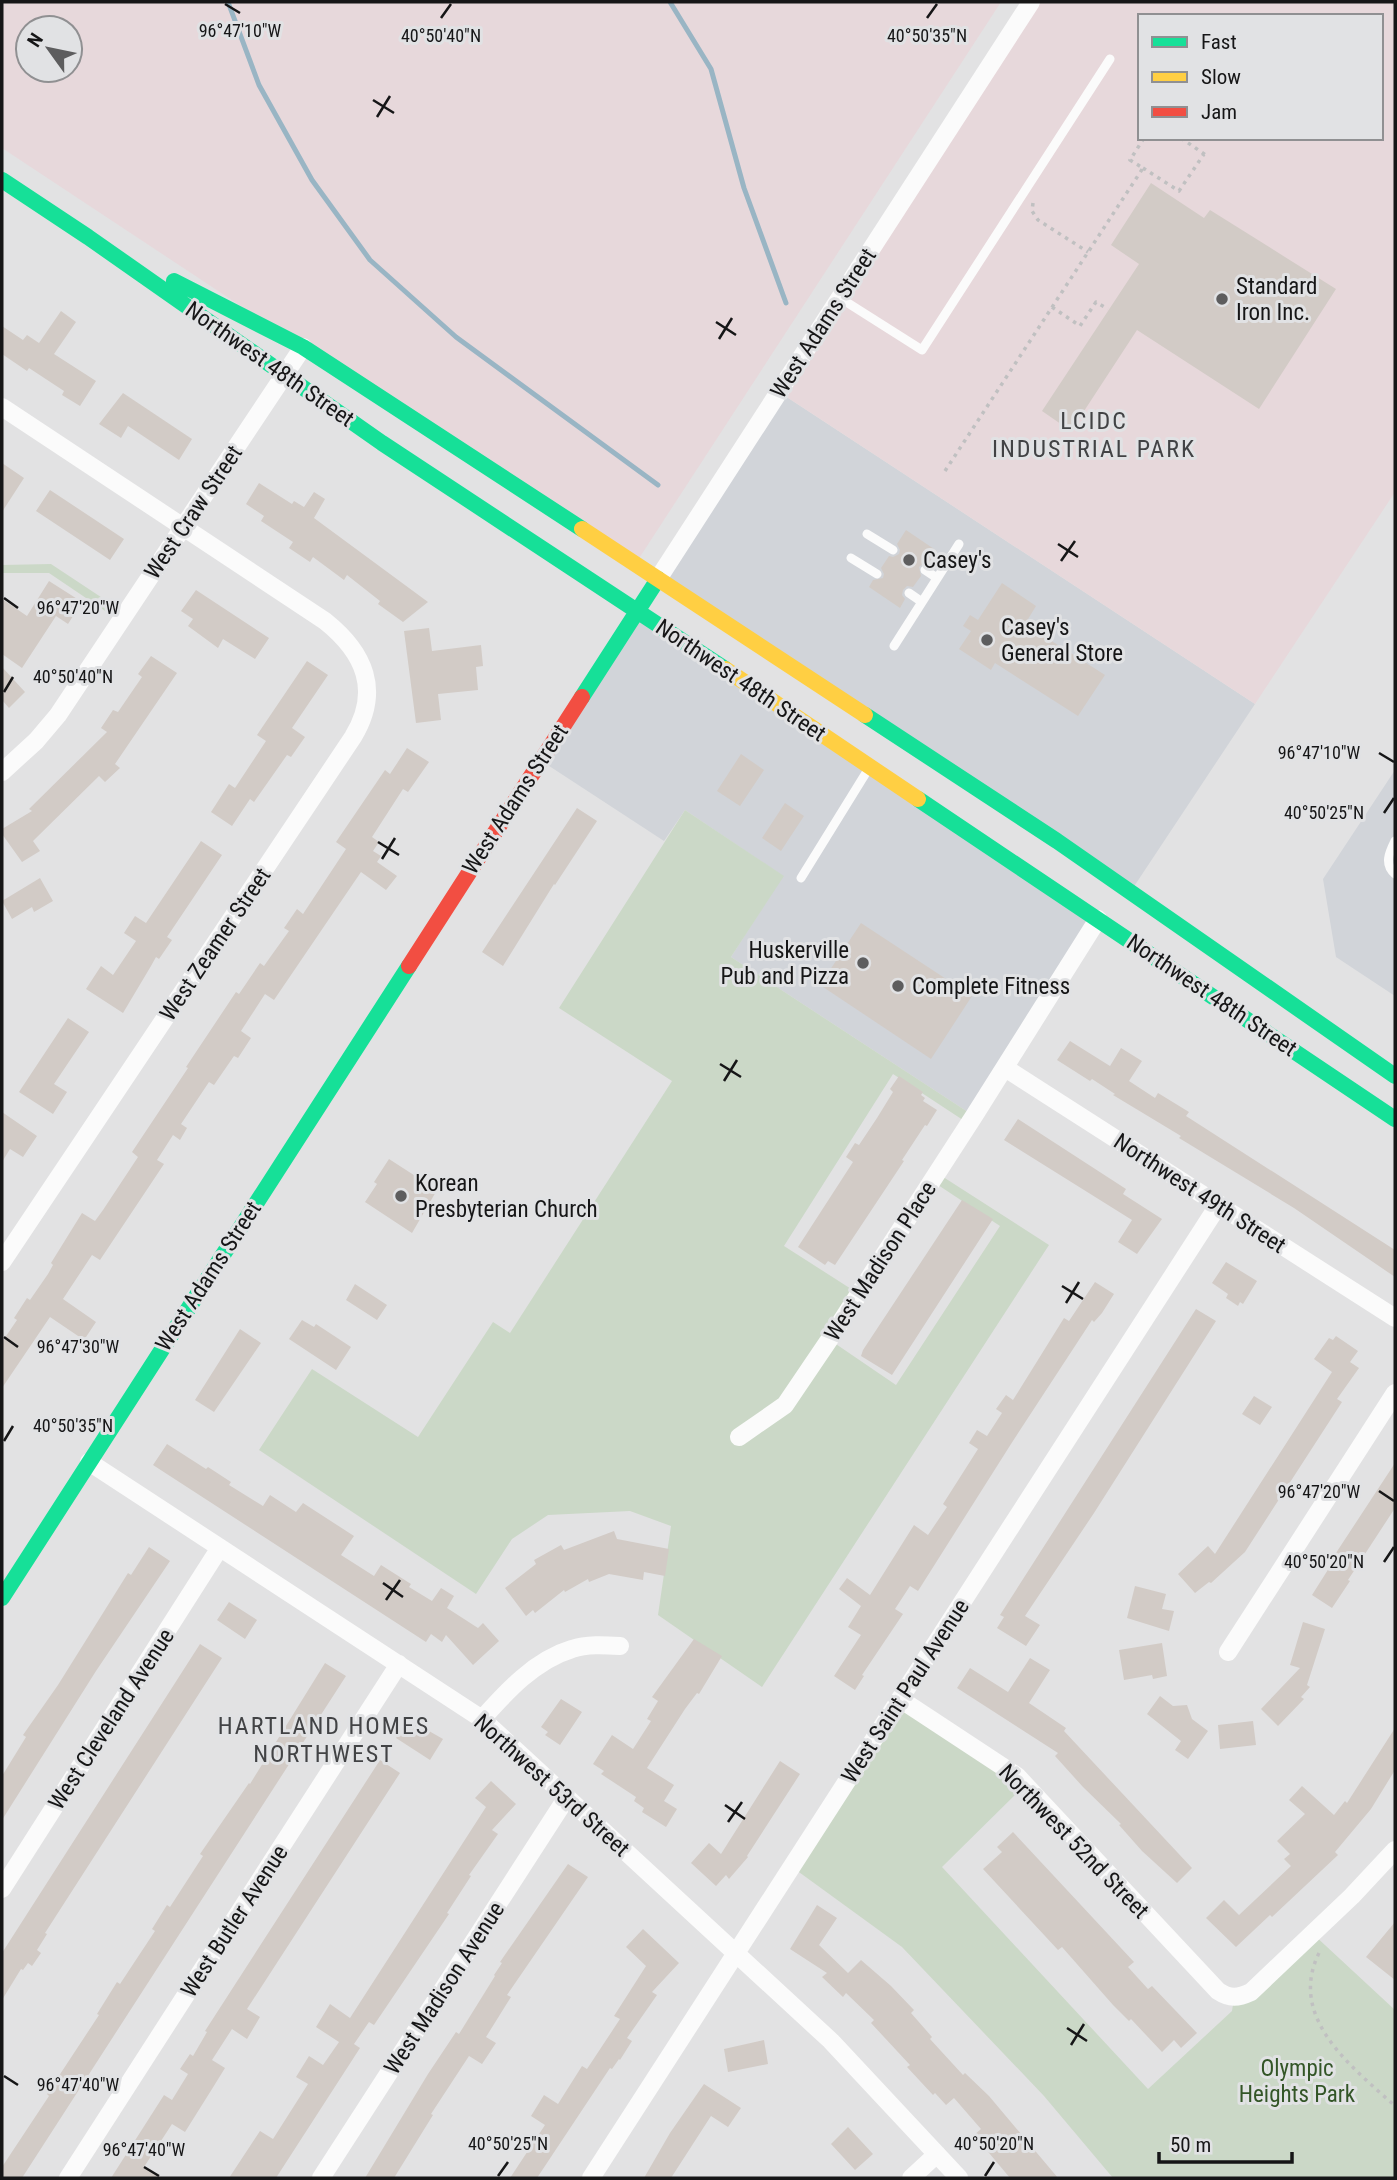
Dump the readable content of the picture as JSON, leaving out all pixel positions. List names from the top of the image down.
{
  "streets": {
    "main road": ["West Adams Street", "Northwest 48th Street"],
    "street": [
      "West Craw Street",
      "West Zeamer Street",
      "Northwest 49th Street",
      "West Madison Place",
      "West Saint Paul Avenue",
      "West Cleveland Avenue",
      "Northwest 53rd Street",
      "Northwest 52nd Street",
      "West Butler Avenue",
      "West Madison Avenue"
    ]
  },
  "crossings": [
    ["West Adams Street", "Northwest 48th Street"],
    ["West Adams Street", "Northwest 53rd Street"],
    ["Northwest 48th Street", "West Craw Street"],
    ["West Craw Street", "West Zeamer Street"],
    ["Northwest 49th Street", "West Madison Place"],
    ["Northwest 49th Street", "West Saint Paul Avenue"],
    ["West Saint Paul Avenue", "Northwest 53rd Street"],
    ["West Saint Paul Avenue", "Northwest 52nd Street"],
    ["West Cleveland Avenue", "Northwest 53rd Street"],
    ["Northwest 53rd Street", "West Butler Avenue"],
    ["Northwest 53rd Street", "West Madison Avenue"]
  ],
  "districts": ["LCIDC INDUSTRIAL PARK", "HARTLAND HOMES NORTHWEST"],
  "parks": ["Olympic Heights Park"],
  "places": [
    "Standard Iron Inc.",
    "Casey's",
    "Casey's General Store",
    "Huskerville Pub and Pizza",
    "Complete Fitness",
    "Korean Presbyterian Church"
  ],
  "legend": ["Fast", "Slow", "Jam"],
  "scale_bar": "50 m",
  "north": "top left",
  "coordinates": [
    "96°47'10\"W",
    "40°50'40\"N",
    "40°50'35\"N",
    "96°47'20\"W",
    "40°50'25\"N",
    "96°47'30\"W",
    "40°50'20\"N",
    "96°47'40\"W"
  ]
}
